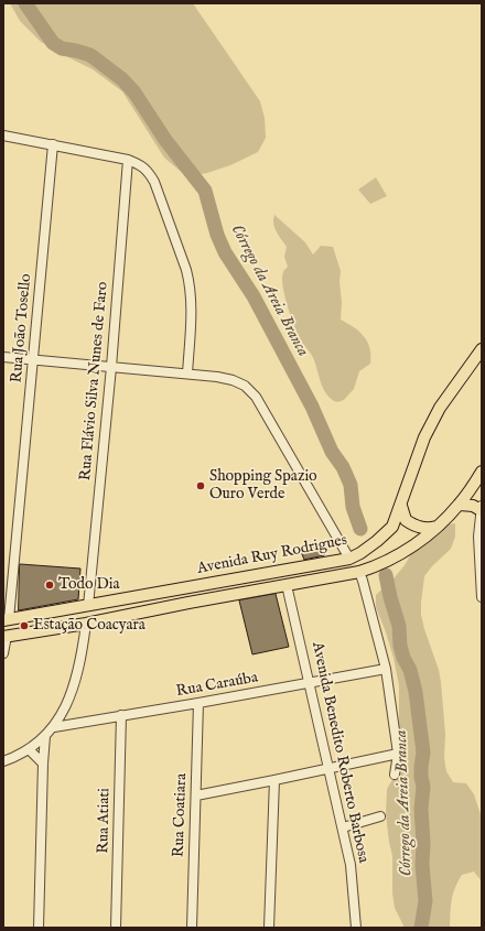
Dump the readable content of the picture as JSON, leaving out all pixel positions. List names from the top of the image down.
{
  "streets": {
    "main road": ["Avenida Ruy Rodrigues"],
    "street": [
      "Rua João Tosello",
      "Rua Flávio Silva Nunes de Faro",
      "Rua Caraúba",
      "Avenida Benedito Roberto Barbosa",
      "Rua Coatiara",
      "Rua Atiati"
    ]
  },
  "crossings": [
    ["Rua João Tosello", "Avenida Ruy Rodrigues"],
    ["Rua Flávio Silva Nunes de Faro", "Avenida Ruy Rodrigues"],
    ["Avenida Ruy Rodrigues", "Avenida Benedito Roberto Barbosa"],
    ["Rua Caraúba", "Avenida Benedito Roberto Barbosa"],
    ["Rua Caraúba", "Rua Coatiara"],
    ["Rua Caraúba", "Rua Atiati"]
  ],
  "water": ["Córrego da Areia Branca"],
  "places": ["Shopping Spazio Ouro Verde", "Todo Dia", "Estação Coacyara"]
}
